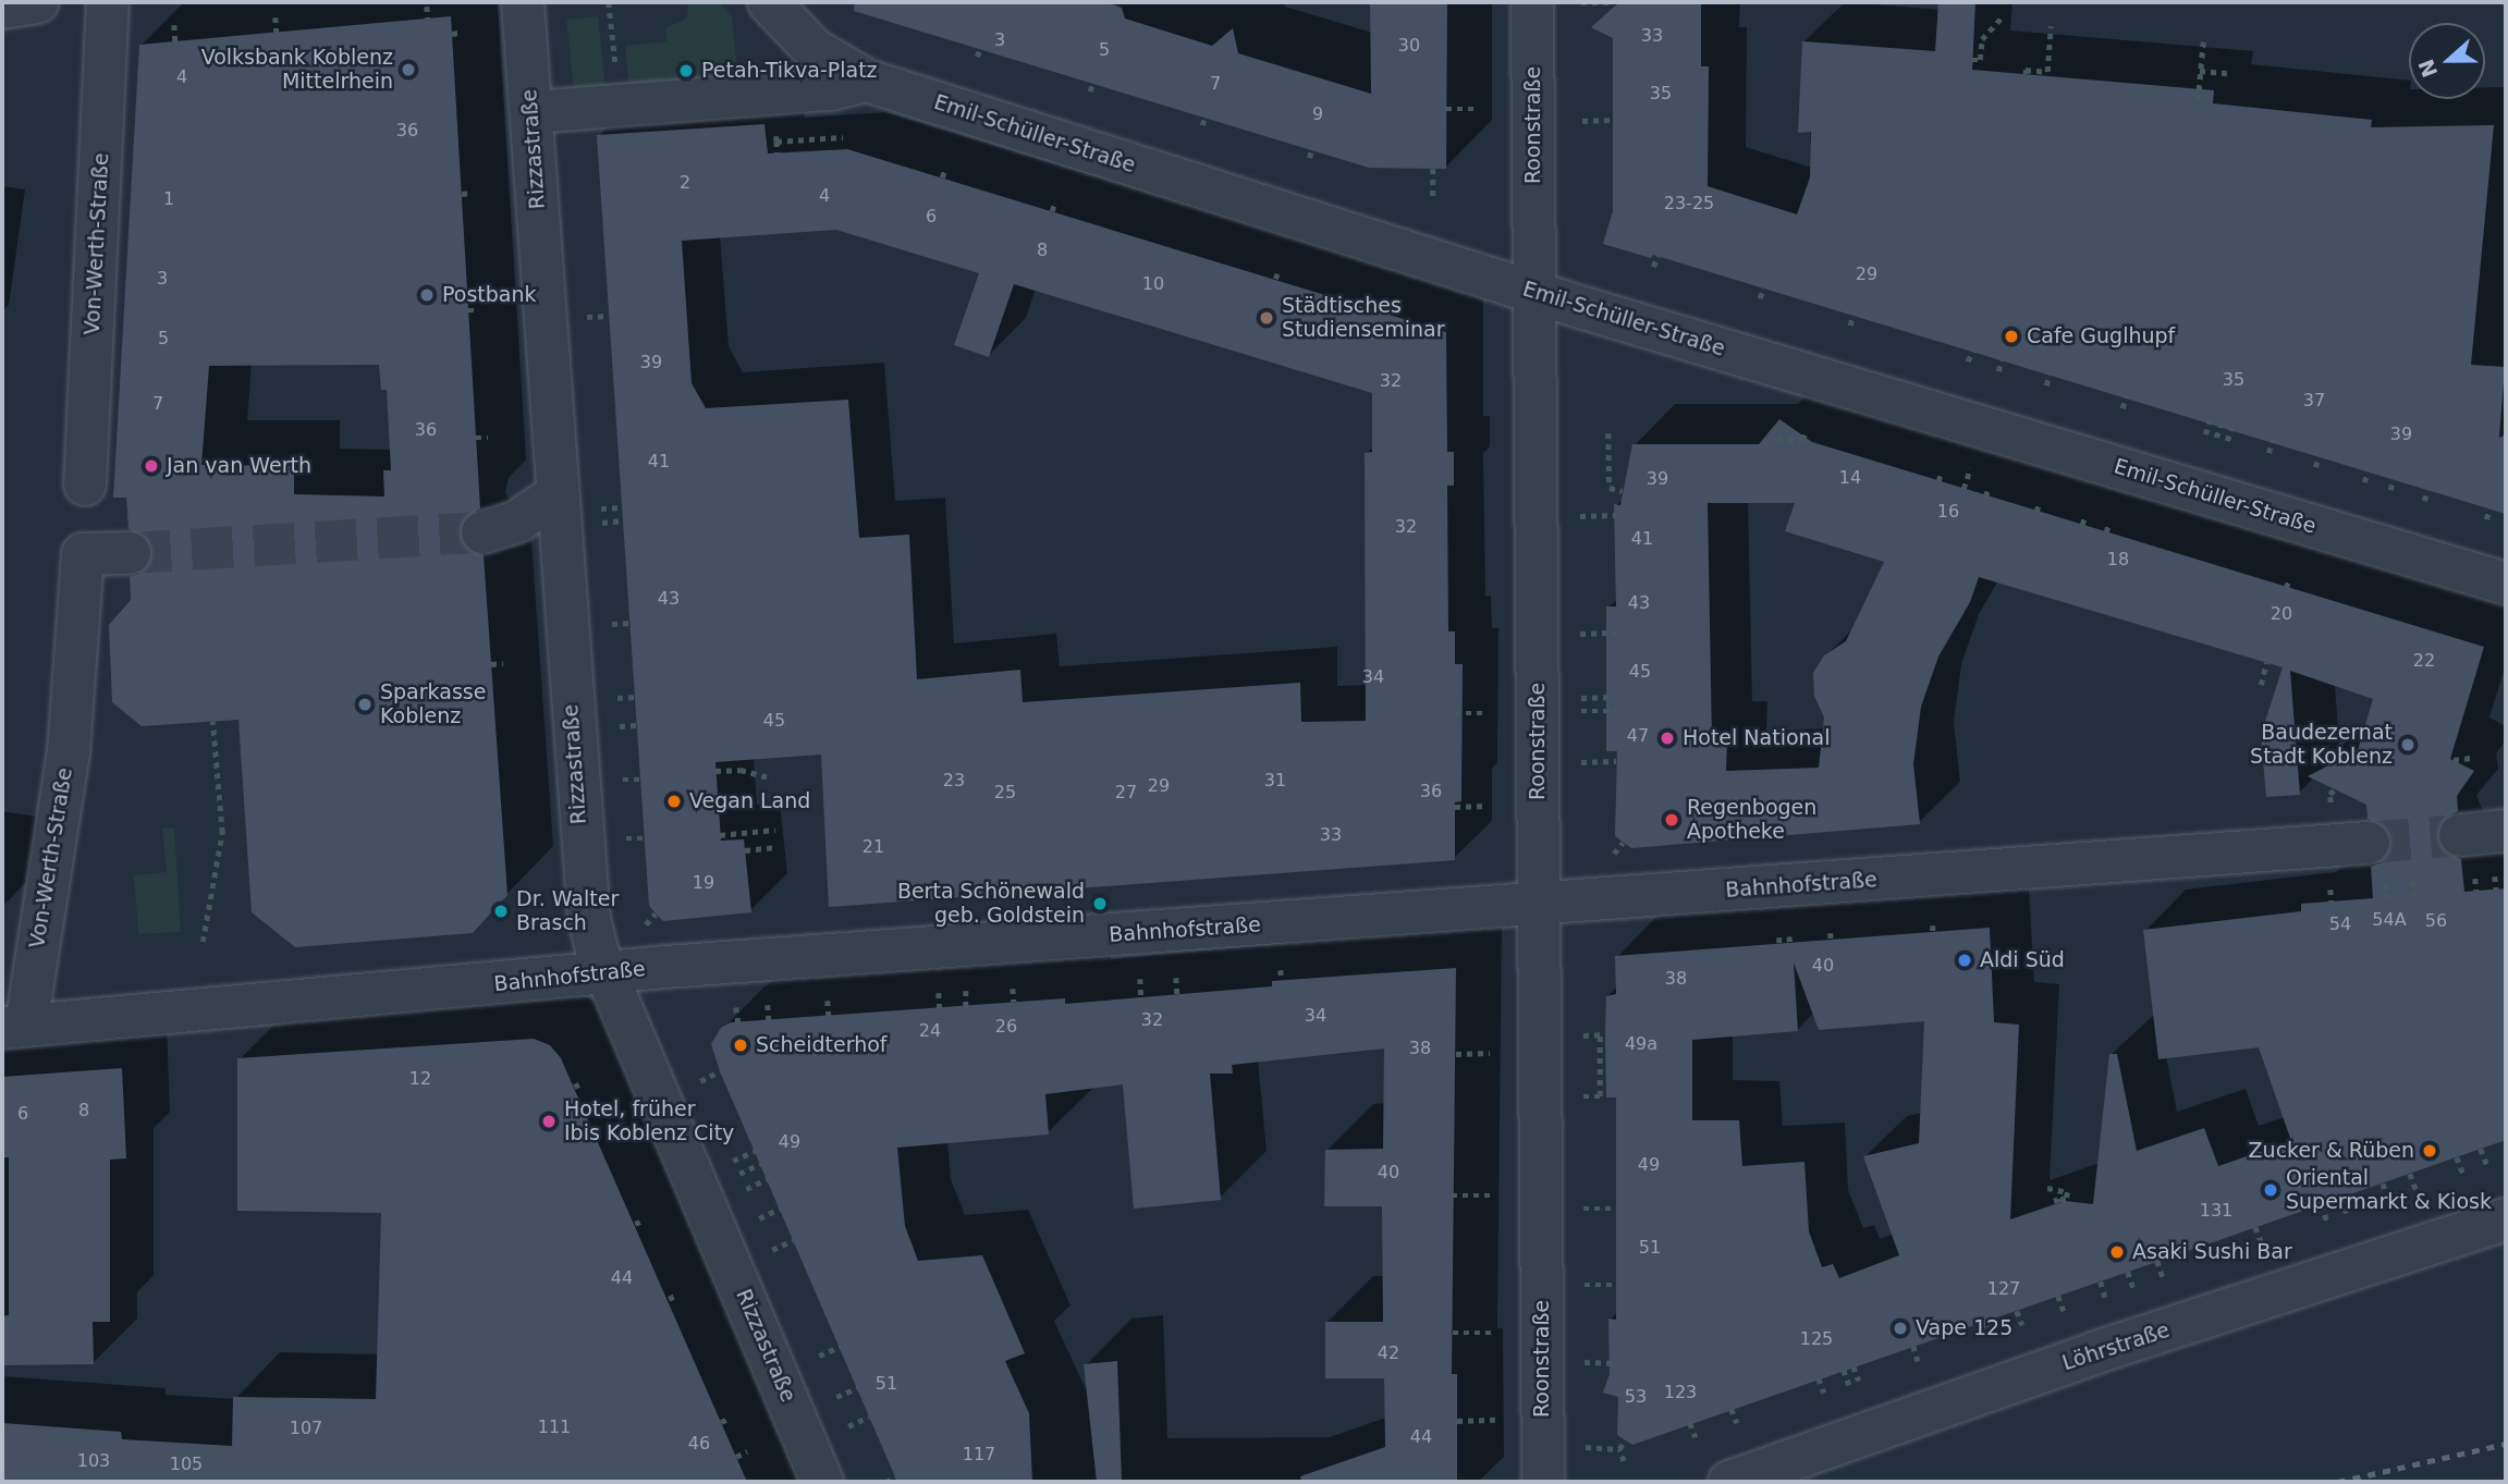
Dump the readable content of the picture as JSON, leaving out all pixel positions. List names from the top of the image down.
{
  "streets": {
    "street": [
      "Roonstraße",
      "Emil-Schüller-Straße",
      "Rizzastraße",
      "Von-Werth-Straße",
      "Bahnhofstraße",
      "Löhrstraße"
    ]
  },
  "crossings": [
    ["Roonstraße", "Emil-Schüller-Straße"],
    ["Roonstraße", "Bahnhofstraße"],
    ["Rizzastraße", "Bahnhofstraße"],
    ["Von-Werth-Straße", "Bahnhofstraße"]
  ],
  "places": [
    "Volksbank Koblenz Mittelrhein",
    "Petah-Tikva-Platz",
    "Postbank",
    "Städtisches Studienseminar",
    "Cafe Guglhupf",
    "Jan van Werth",
    "Sparkasse Koblenz",
    "Hotel National",
    "Baudezernat Stadt Koblenz",
    "Vegan Land",
    "Regenbogen Apotheke",
    "Berta Schönewald geb. Goldstein",
    "Dr. Walter Brasch",
    "Aldi Süd",
    "Scheidterhof",
    "Hotel, früher Ibis Koblenz City",
    "Zucker & Rüben",
    "Oriental Supermarkt & Kiosk",
    "Asaki Sushi Bar",
    "Vape 125"
  ],
  "house_numbers": [
    "33",
    "3",
    "30",
    "5",
    "4",
    "7",
    "35",
    "9",
    "36",
    "2",
    "4",
    "1",
    "23-25",
    "6",
    "8",
    "29",
    "3",
    "10",
    "5",
    "39",
    "35",
    "32",
    "37",
    "7",
    "36",
    "39",
    "41",
    "14",
    "39",
    "16",
    "32",
    "41",
    "18",
    "43",
    "43",
    "20",
    "22",
    "45",
    "34",
    "45",
    "47",
    "23",
    "31",
    "29",
    "36",
    "25",
    "27",
    "33",
    "21",
    "19",
    "54A",
    "56",
    "54",
    "40",
    "38",
    "34",
    "32",
    "26",
    "24",
    "49a",
    "38",
    "12",
    "8",
    "6",
    "49",
    "49",
    "40",
    "131",
    "51",
    "44",
    "127",
    "125",
    "42",
    "51",
    "123",
    "53",
    "111",
    "107",
    "44",
    "46",
    "117",
    "103",
    "105"
  ],
  "north": "left"
}
